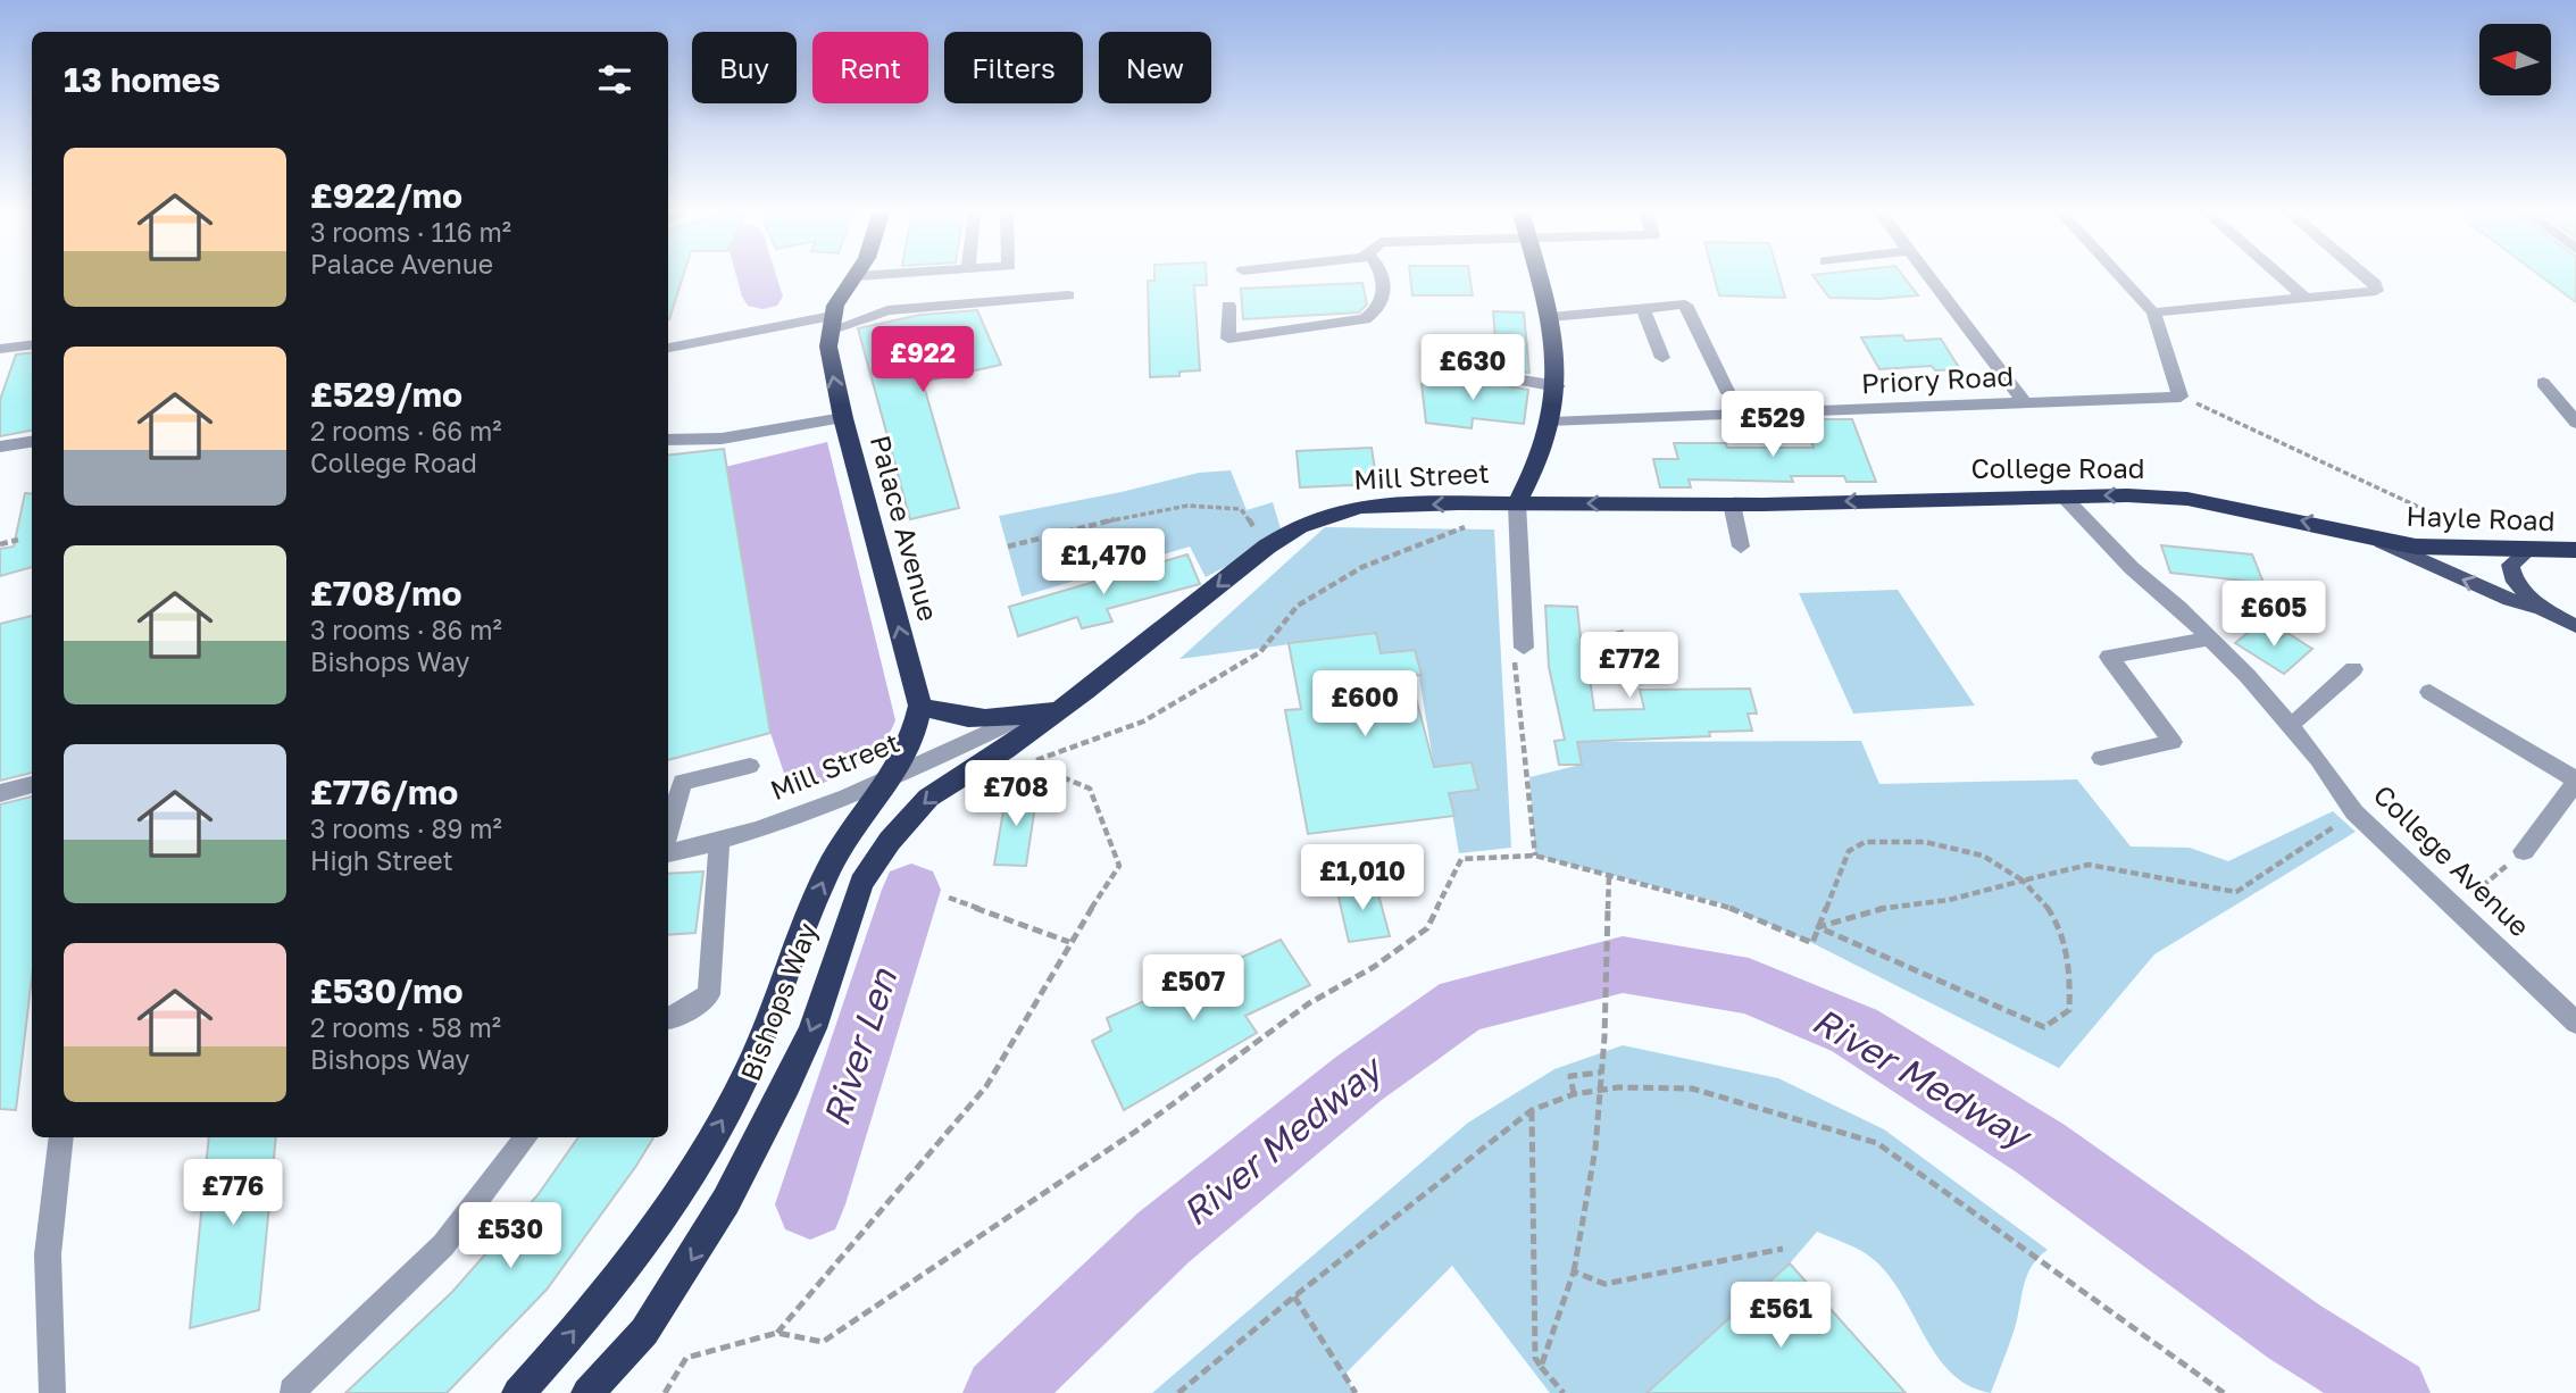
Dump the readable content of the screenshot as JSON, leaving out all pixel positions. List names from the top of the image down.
{
  "streets": {
    "highway": [
      "College Road",
      "Mill Street",
      "Hayle Road",
      "Palace Avenue",
      "Bishops Way"
    ],
    "street": ["Priory Road", "College Avenue"]
  },
  "crossings": [
    ["College Road", "Mill Street"],
    ["College Road", "Hayle Road"],
    ["College Road", "College Avenue"],
    ["Mill Street", "Palace Avenue"],
    ["Mill Street", "Bishops Way"],
    ["Palace Avenue", "Bishops Way"]
  ],
  "one_way": ["College Road", "Mill Street", "Palace Avenue"],
  "water": ["River Len", "River Medway"],
  "north": "left",
  "page": {
    "chip": [
      "Buy",
      "Rent",
      "Filters",
      "New"
    ],
    "heading": "13 homes",
    "list": [
      {
        "name": "£922/mo",
        "note": "3 rooms · 116 m² · Palace Avenue"
      },
      {
        "name": "£529/mo",
        "note": "2 rooms · 66 m² · College Road"
      },
      {
        "name": "£708/mo",
        "note": "3 rooms · 86 m² · Bishops Way"
      },
      {
        "name": "£776/mo",
        "note": "3 rooms · 89 m² · High Street"
      },
      {
        "name": "£530/mo",
        "note": "2 rooms · 58 m² · Bishops Way"
      }
    ],
    "price": [
      "£922",
      "£630",
      "£529",
      "£1,470",
      "£605",
      "£772",
      "£600",
      "£708",
      "£1,010",
      "£507",
      "£776",
      "£530",
      "£561"
    ]
  }
}
